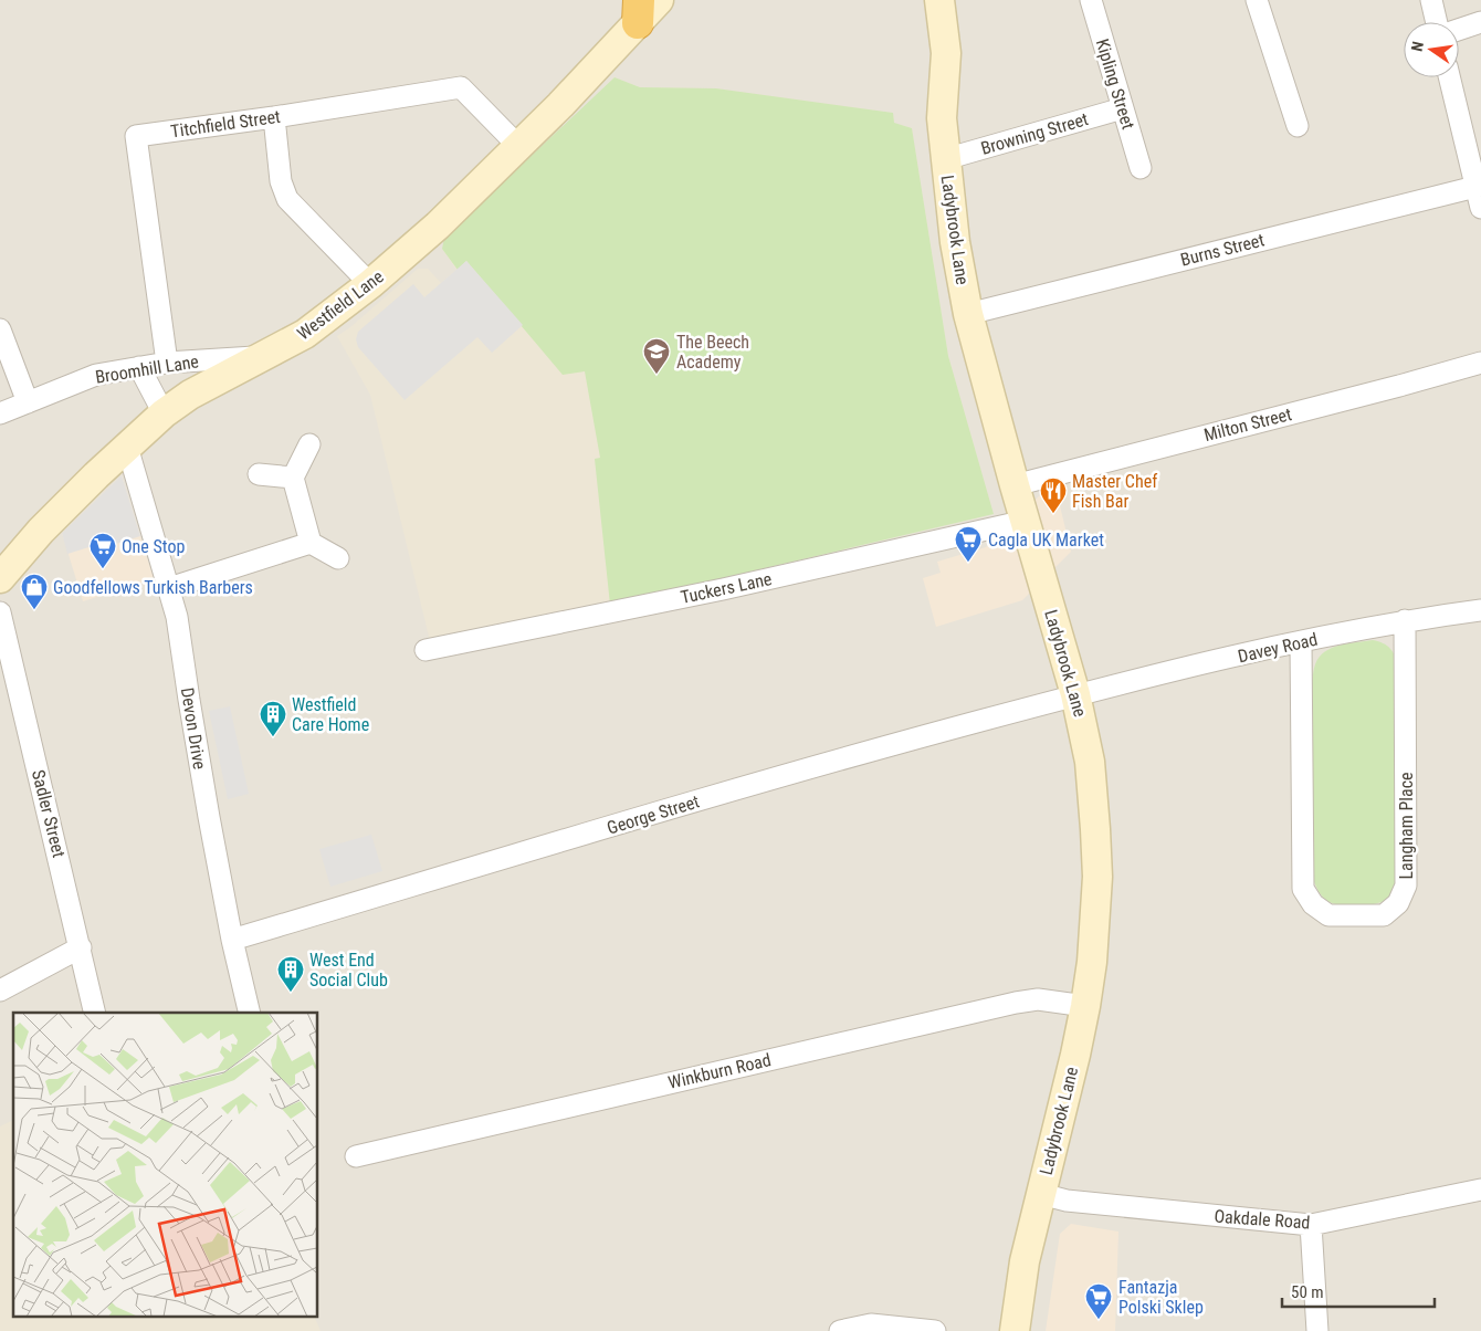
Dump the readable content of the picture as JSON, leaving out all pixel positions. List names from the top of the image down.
{
  "streets": {
    "street": [
      "Kipling Street",
      "Titchfield Street",
      "Browning Street",
      "Ladybrook Lane",
      "Burns Street",
      "Westfield Lane",
      "Broomhill Lane",
      "Milton Street",
      "Tuckers Lane",
      "Davey Road",
      "Devon Drive",
      "Sadler Street",
      "George Street",
      "Langham Place",
      "Winkburn Road",
      "Oakdale Road"
    ]
  },
  "crossings": [
    ["Kipling Street", "Browning Street"],
    ["Titchfield Street", "Westfield Lane"],
    ["Titchfield Street", "Broomhill Lane"],
    ["Browning Street", "Ladybrook Lane"],
    ["Ladybrook Lane", "Burns Street"],
    ["Ladybrook Lane", "Milton Street"],
    ["Ladybrook Lane", "Tuckers Lane"],
    ["Ladybrook Lane", "Davey Road"],
    ["Ladybrook Lane", "George Street"],
    ["Ladybrook Lane", "Winkburn Road"],
    ["Ladybrook Lane", "Oakdale Road"],
    ["Westfield Lane", "Broomhill Lane"],
    ["Westfield Lane", "Devon Drive"],
    ["Davey Road", "George Street"],
    ["Davey Road", "Langham Place"],
    ["Devon Drive", "George Street"]
  ],
  "places": {
    "school or university": ["The Beech Academy"],
    "restaurant": ["Master Chef Fish Bar"],
    "supermarket": ["Cagla UK Market", "One Stop", "Fantazja Polski Sklep"],
    "shop": ["Goodfellows Turkish Barbers"],
    "building": ["Westfield Care Home", "West End Social Club"]
  },
  "scale_bar": "50 m",
  "north": "left"
}
